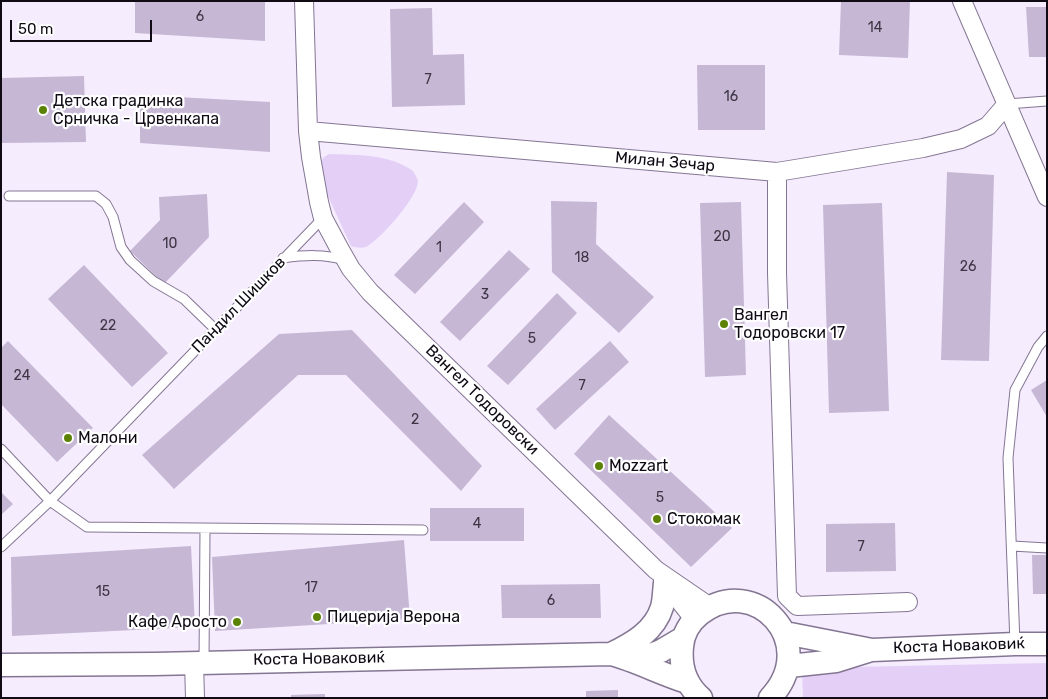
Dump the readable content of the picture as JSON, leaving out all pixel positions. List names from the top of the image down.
{
  "streets": {
    "street": ["Милан Зечар", "Вангел Тодоровски", "Коста Новаковиќ"],
    "lane": ["Пандил Шишков"]
  },
  "crossings": [
    ["Пандил Шишков", "Вангел Тодоровски"]
  ],
  "places": [
    "Детска градинка Срничка - Црвенкапа",
    "Вангел Тодоровски 17",
    "Малони",
    "Mozzart",
    "Стокомак",
    "Пицерија Верона",
    "Кафе Аросто"
  ],
  "house_numbers": [
    "6",
    "14",
    "7",
    "16",
    "20",
    "10",
    "1",
    "18",
    "26",
    "3",
    "22",
    "5",
    "24",
    "7",
    "2",
    "5",
    "4",
    "7",
    "17",
    "15",
    "6"
  ],
  "scale_bar": "50 m"
}
